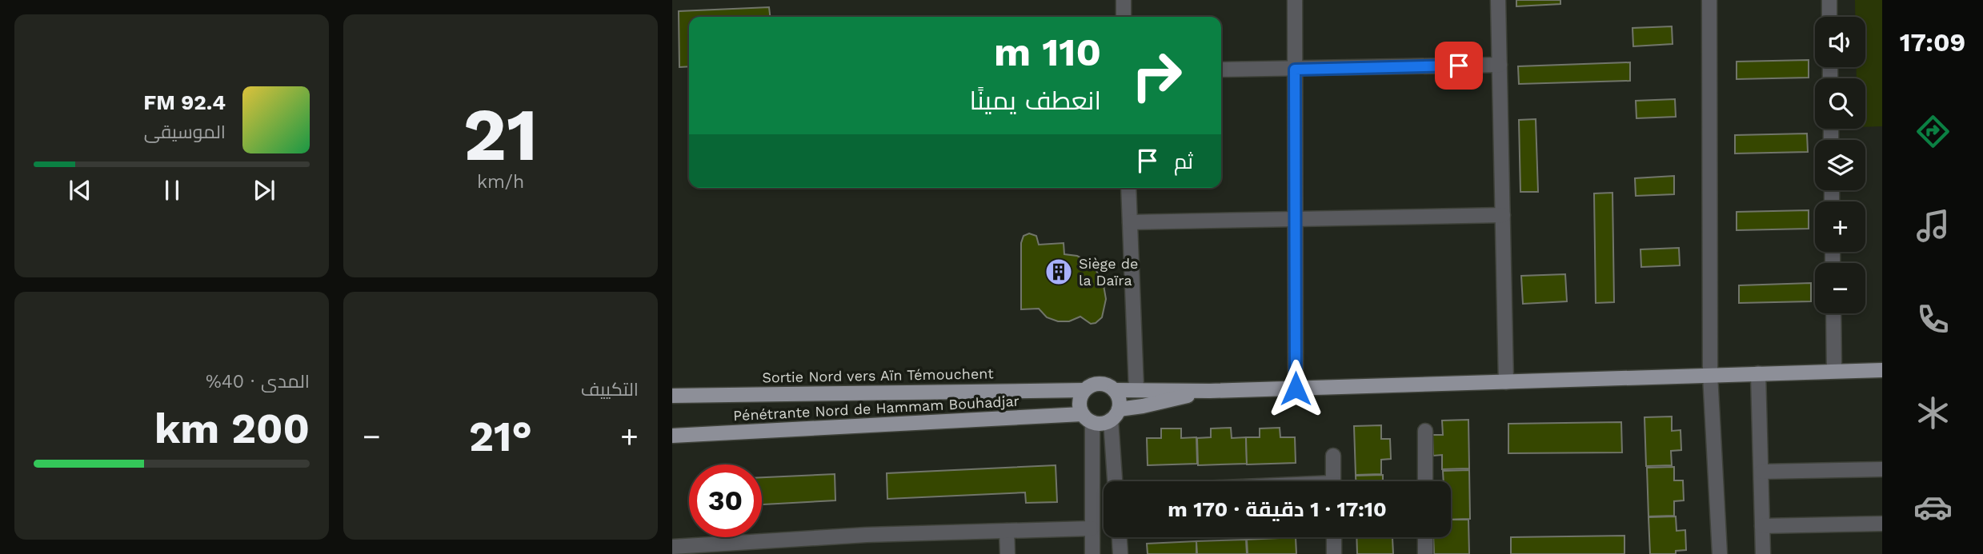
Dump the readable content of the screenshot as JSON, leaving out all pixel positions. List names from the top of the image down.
{
  "streets": {
    "main road": ["Sortie Nord vers Aïn Témouchent", "Pénétrante Nord de Hammam Bouhadjar"]
  },
  "crossings": [
    ["Sortie Nord vers Aïn Témouchent", "Pénétrante Nord de Hammam Bouhadjar"]
  ],
  "places": {
    "building": ["Siège de la Daïra"]
  },
  "page": {
    "tabs": "17:09",
    "tile": [
      ["21", "km/h"],
      "التكييف",
      ["المدى · 40%", "200 km"]
    ],
    "map_buttons": ["+", "−"],
    "turn": ["110 m", "انعطف يمينًا"],
    "song": ["92.4 FM", "الموسيقى"],
    "then": "ثم",
    "heat": ["−", "21°", "+"],
    "limit": "30",
    "trip": "17:10 · 1 دقيقة · 170 m"
  }
}
